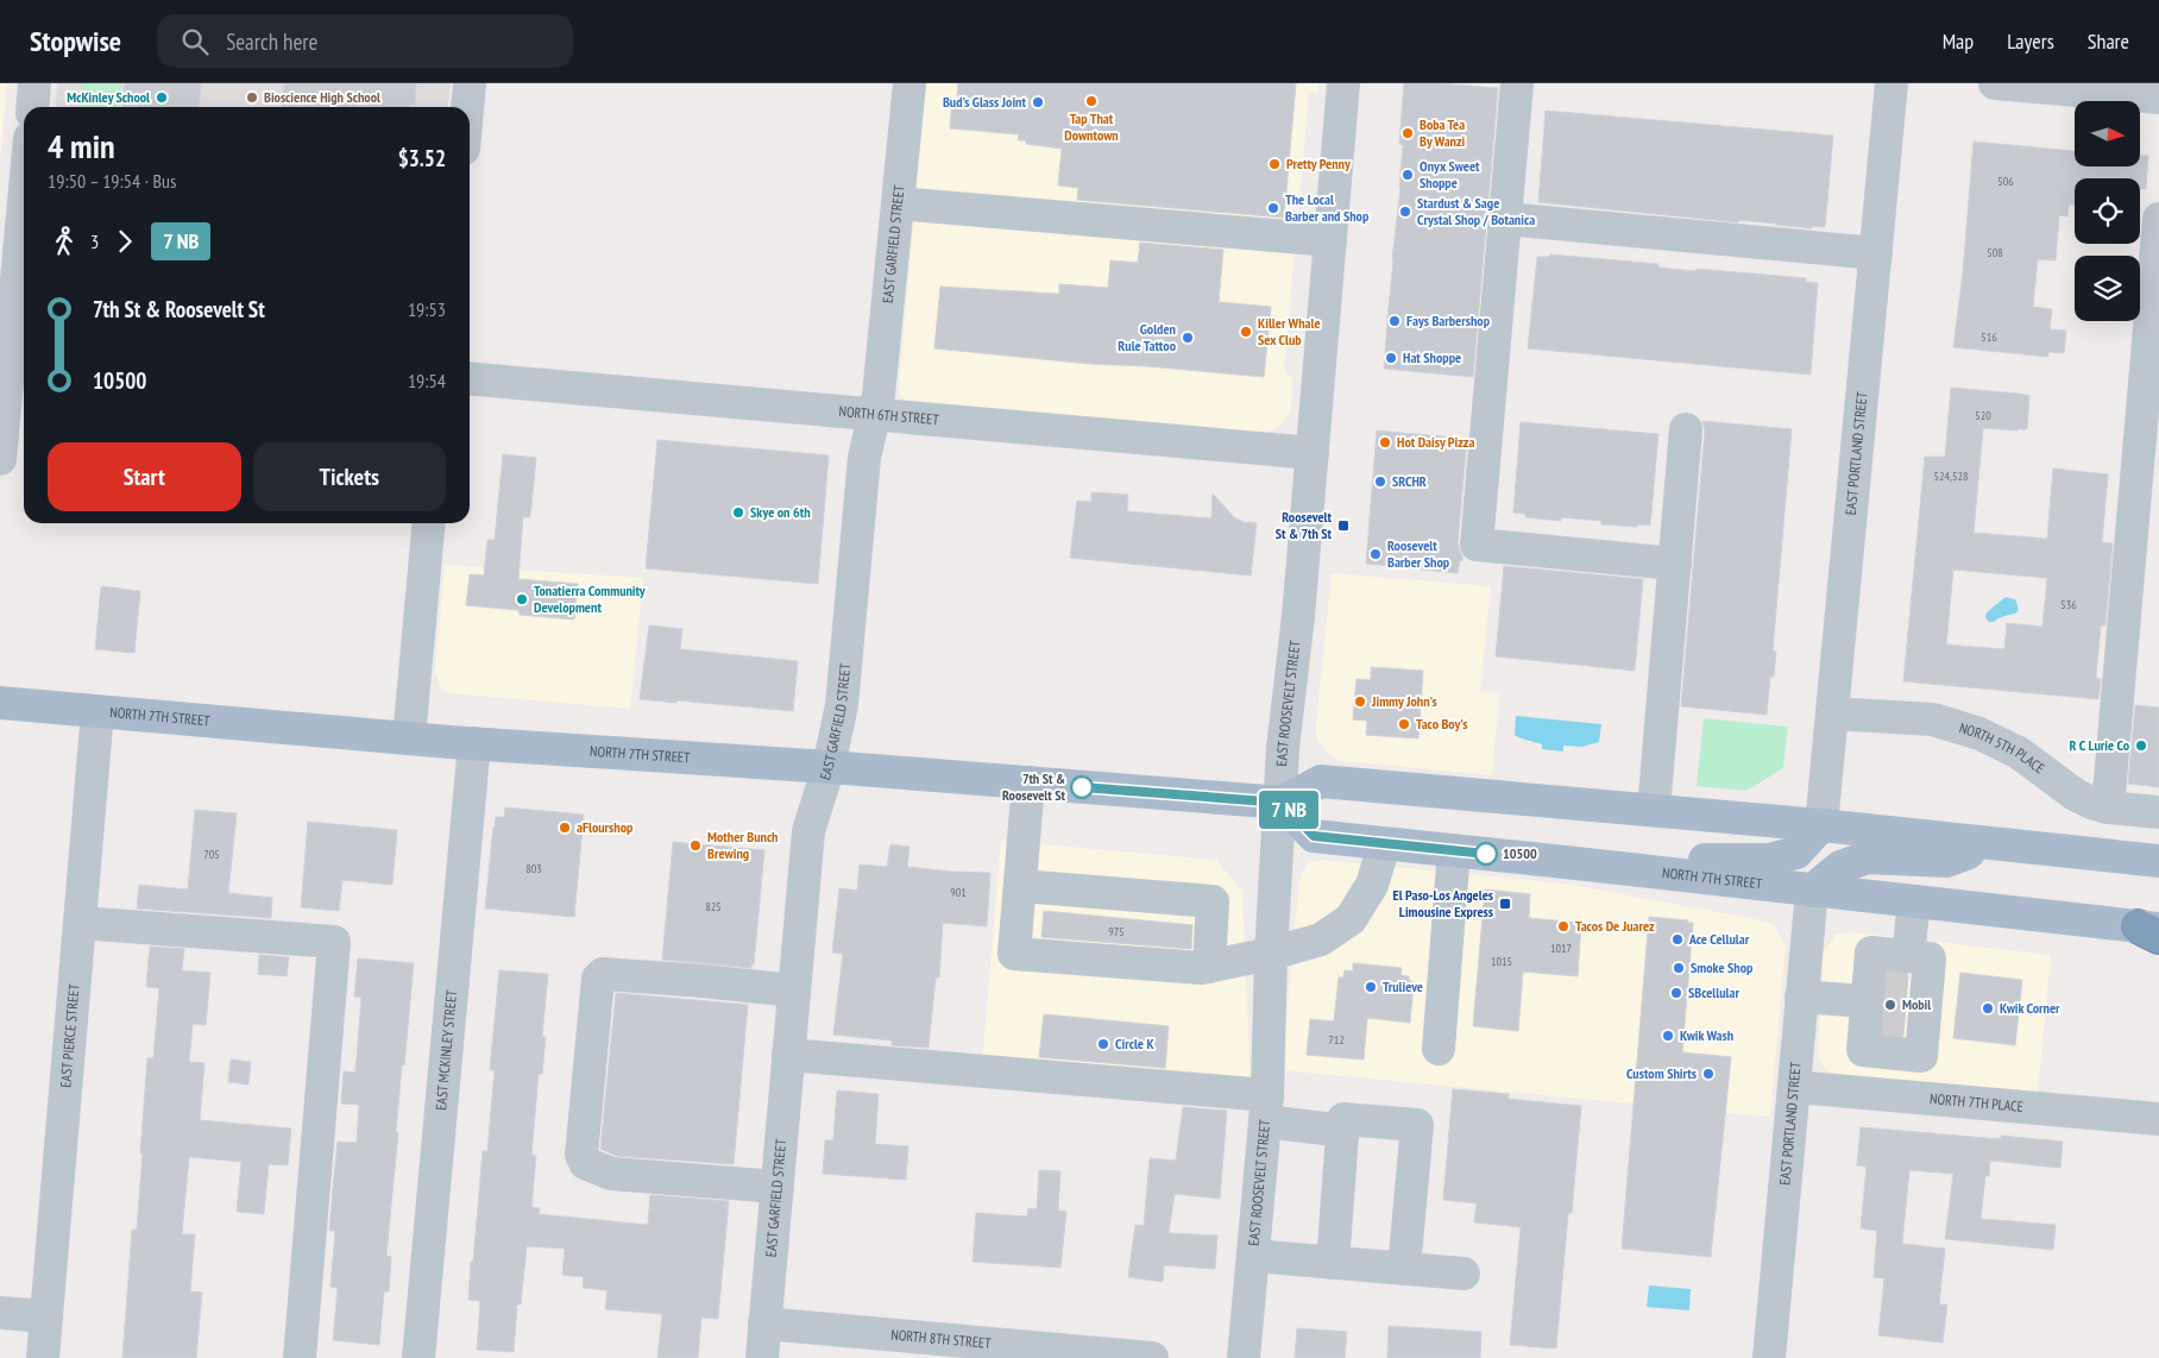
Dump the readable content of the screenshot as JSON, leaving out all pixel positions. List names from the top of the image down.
{
  "streets": {
    "main road": ["NORTH 7TH STREET"],
    "street": [
      "EAST GARFIELD STREET",
      "NORTH 6TH STREET",
      "EAST PORTLAND STREET",
      "EAST ROOSEVELT STREET",
      "NORTH 5TH PLACE",
      "EAST PIERCE STREET",
      "EAST MCKINLEY STREET",
      "NORTH 7TH PLACE",
      "NORTH 8TH STREET"
    ]
  },
  "crossings": [
    ["EAST GARFIELD STREET", "NORTH 6TH STREET"],
    ["EAST GARFIELD STREET", "NORTH 7TH STREET"],
    ["EAST GARFIELD STREET", "NORTH 8TH STREET"],
    ["NORTH 6TH STREET", "EAST ROOSEVELT STREET"],
    ["EAST PORTLAND STREET", "NORTH 7TH STREET"],
    ["EAST PORTLAND STREET", "NORTH 5TH PLACE"],
    ["EAST PORTLAND STREET", "NORTH 7TH PLACE"],
    ["EAST ROOSEVELT STREET", "NORTH 7TH STREET"],
    ["NORTH 7TH STREET", "EAST PIERCE STREET"],
    ["NORTH 7TH STREET", "EAST MCKINLEY STREET"]
  ],
  "places": {
    "other": [
      "McKinley School",
      "Bioscience High School",
      "Tap That Downtown",
      "Bud's Glass Joint",
      "Boba Tea By Wanzi",
      "Pretty Penny",
      "Onyx Sweet Shoppe",
      "The Local Barber and Shop",
      "Stardust & Sage Crystal Shop / Botanica",
      "Fays Barbershop",
      "Killer Whale Sex Club",
      "Golden Rule Tattoo",
      "Hat Shoppe",
      "Hot Daisy Pizza",
      "SRCHR",
      "Skye on 6th",
      "Roosevelt Barber Shop",
      "Tonatierra Community Development",
      "Jimmy John's",
      "Taco Boy's",
      "R C Lurie Co",
      "7th St & Roosevelt St",
      "aFlourshop",
      "Mother Bunch Brewing",
      "10500",
      "Tacos De Juarez",
      "Ace Cellular",
      "Smoke Shop",
      "Trulieve",
      "SBcellular",
      "Mobil",
      "Kwik Corner",
      "Kwik Wash",
      "Circle K",
      "Custom Shirts"
    ],
    "transit": ["Roosevelt St & 7th St", "El Paso-Los Angeles Limousine Express"]
  },
  "house_numbers": [
    "506",
    "508",
    "516",
    "520",
    "524,528",
    "536",
    "705",
    "803",
    "901",
    "825",
    "975",
    "1017",
    "1015",
    "712"
  ],
  "north": "right",
  "page": {
    "header": "Stopwise",
    "search": "Search here",
    "nav": ["Map", "Layers", "Share"],
    "on_map": "7 NB",
    "heading": ["4 min", "19:50 – 19:54 · Bus", "$3.52"],
    "legs": ["3", "7 NB"],
    "list": [
      {
        "name": "7th St & Roosevelt St",
        "value": "19:53"
      },
      {
        "name": "10500",
        "value": "19:54"
      }
    ],
    "buttons": ["Start", "Tickets"]
  }
}
